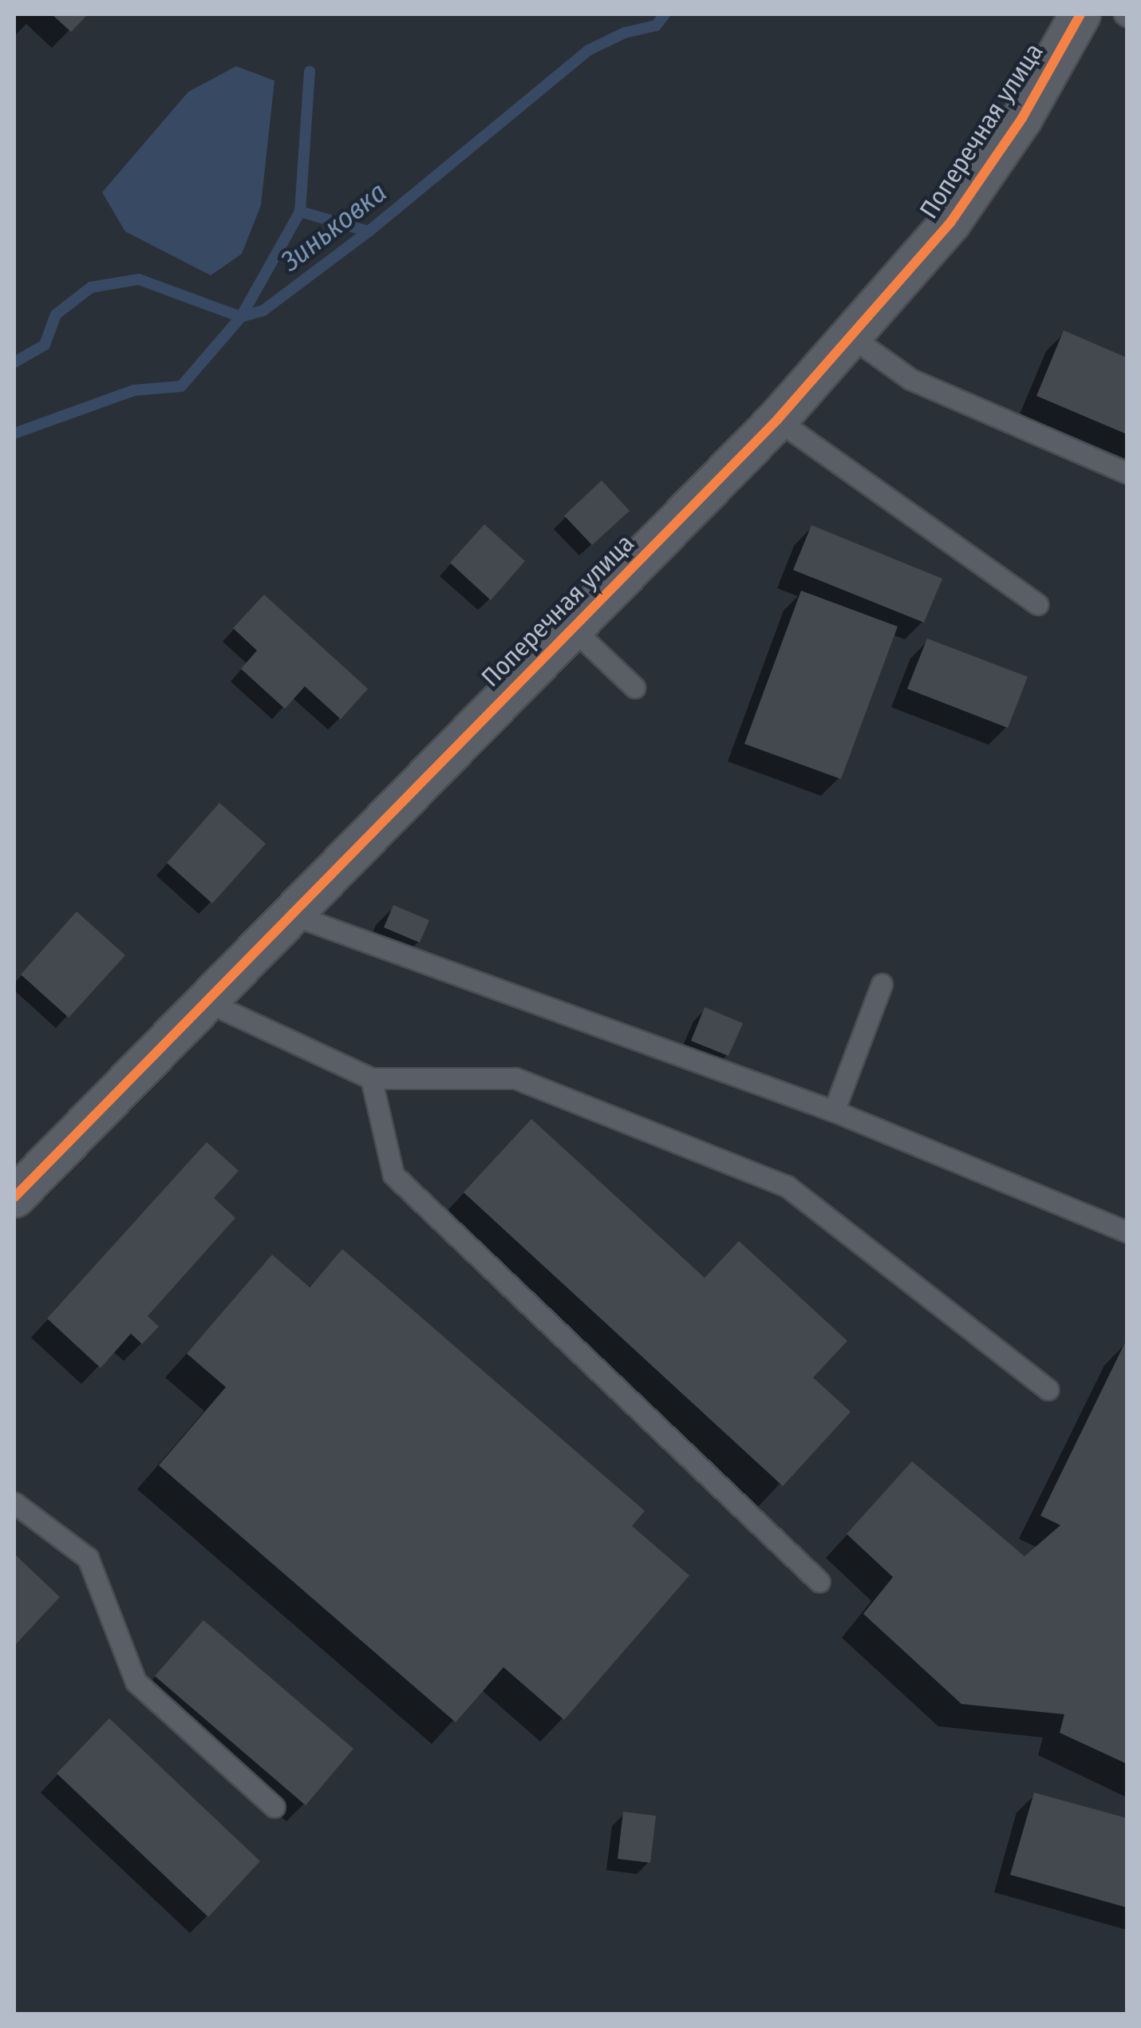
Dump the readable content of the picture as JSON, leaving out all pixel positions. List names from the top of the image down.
{
  "streets": {
    "street": ["Поперечная улица"]
  },
  "water": ["Зиньковка"]
}
